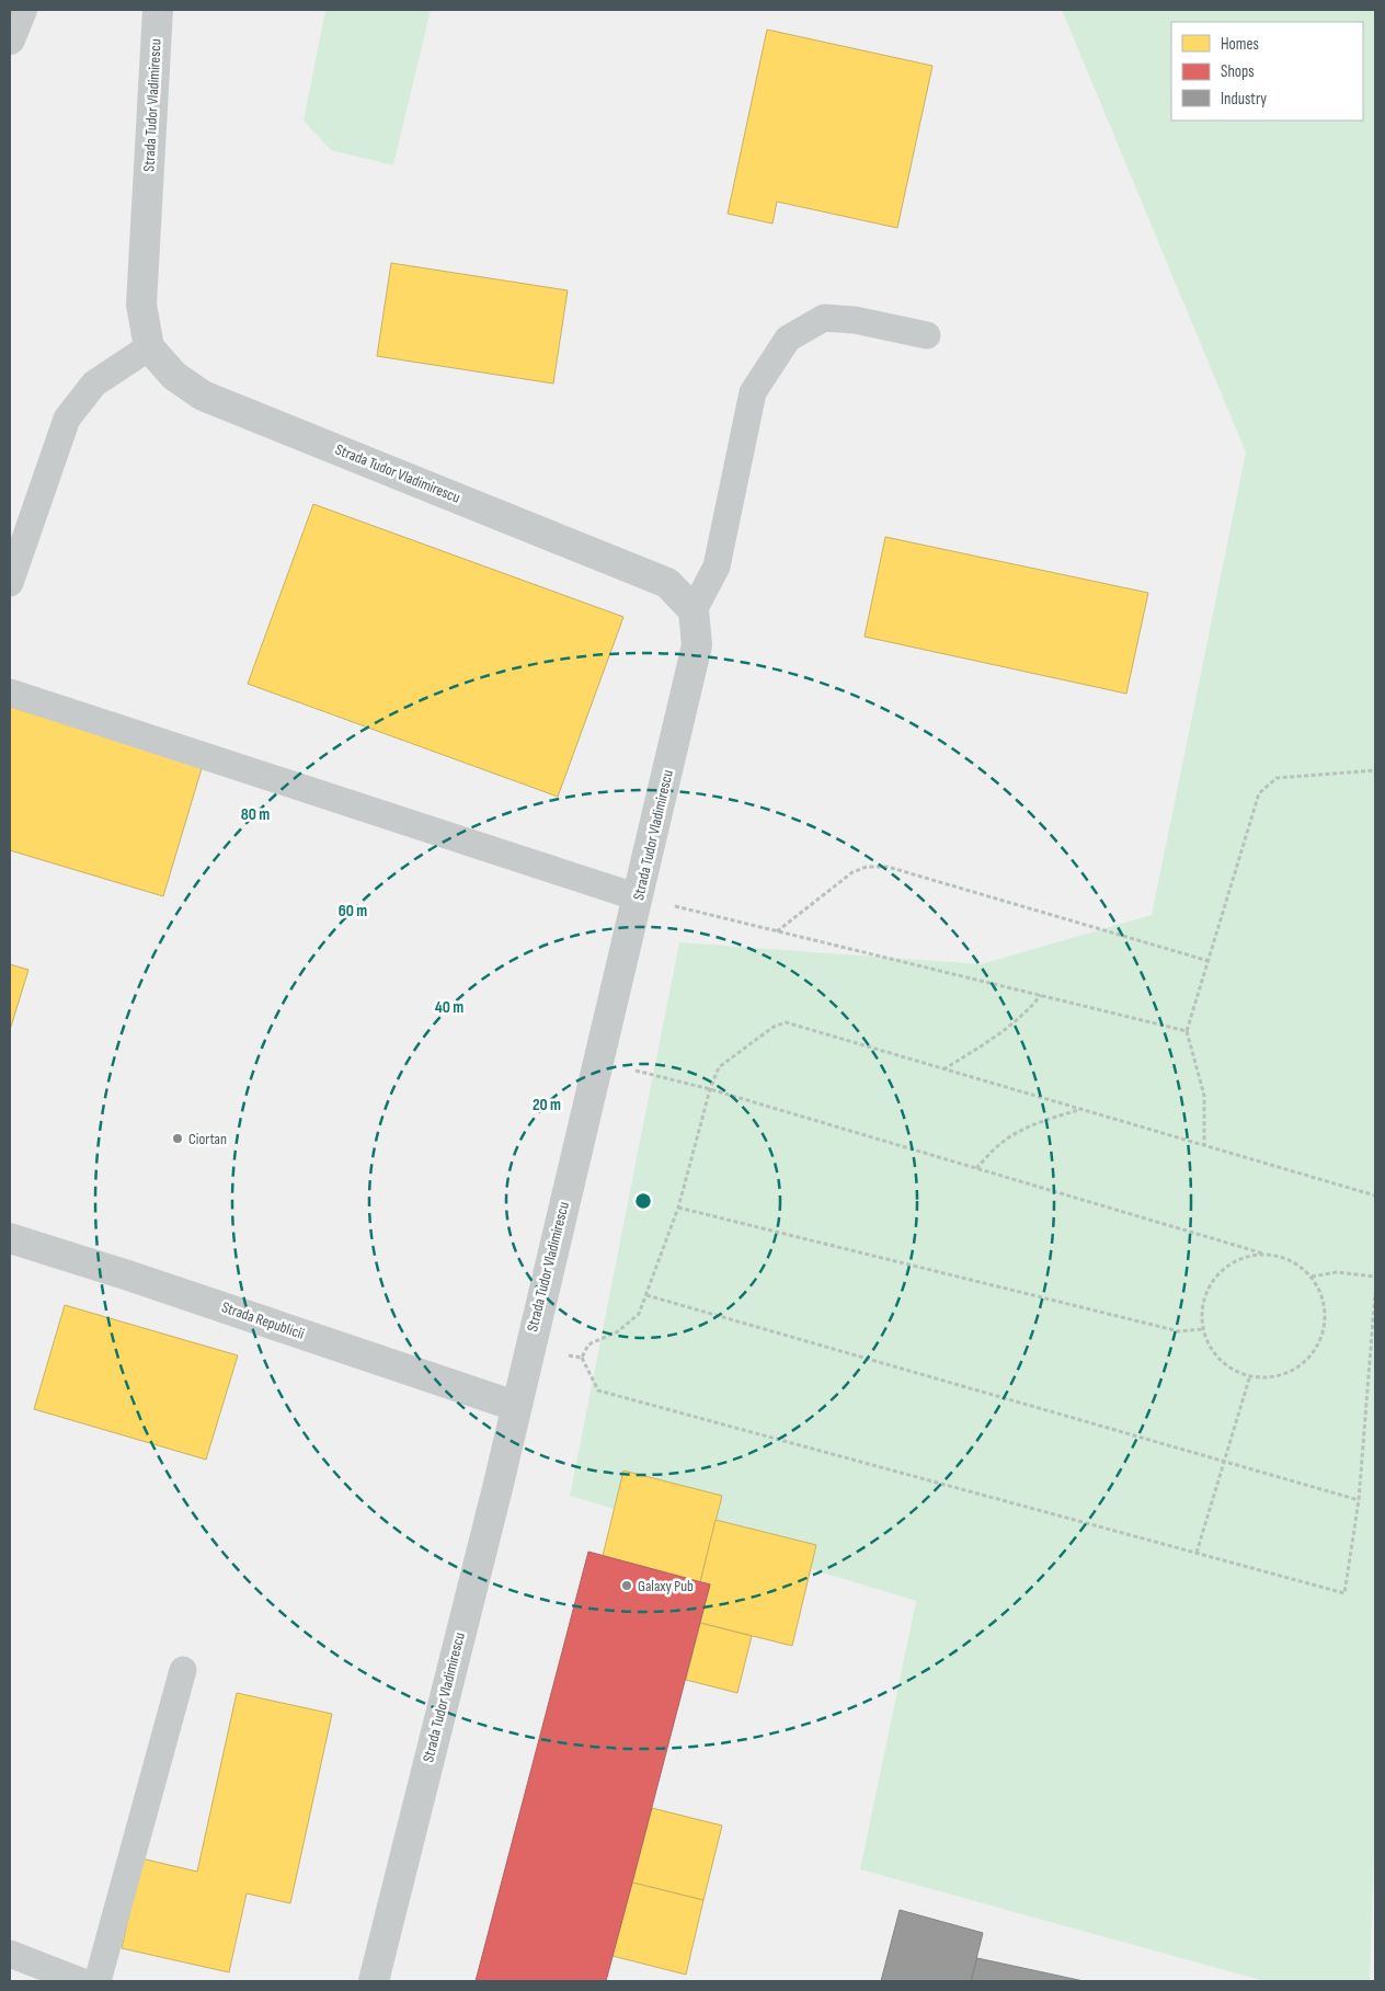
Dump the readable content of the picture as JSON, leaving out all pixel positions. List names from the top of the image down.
{
  "streets": {
    "street": ["Strada Tudor Vladimirescu", "Strada Republicii"]
  },
  "crossings": [
    ["Strada Tudor Vladimirescu", "Strada Republicii"]
  ],
  "places": ["Ciortan", "Galaxy Pub"],
  "legend": ["Homes", "Shops", "Industry"],
  "rings": [
    "80 m",
    "60 m",
    "40 m",
    "20 m"
  ]
}
